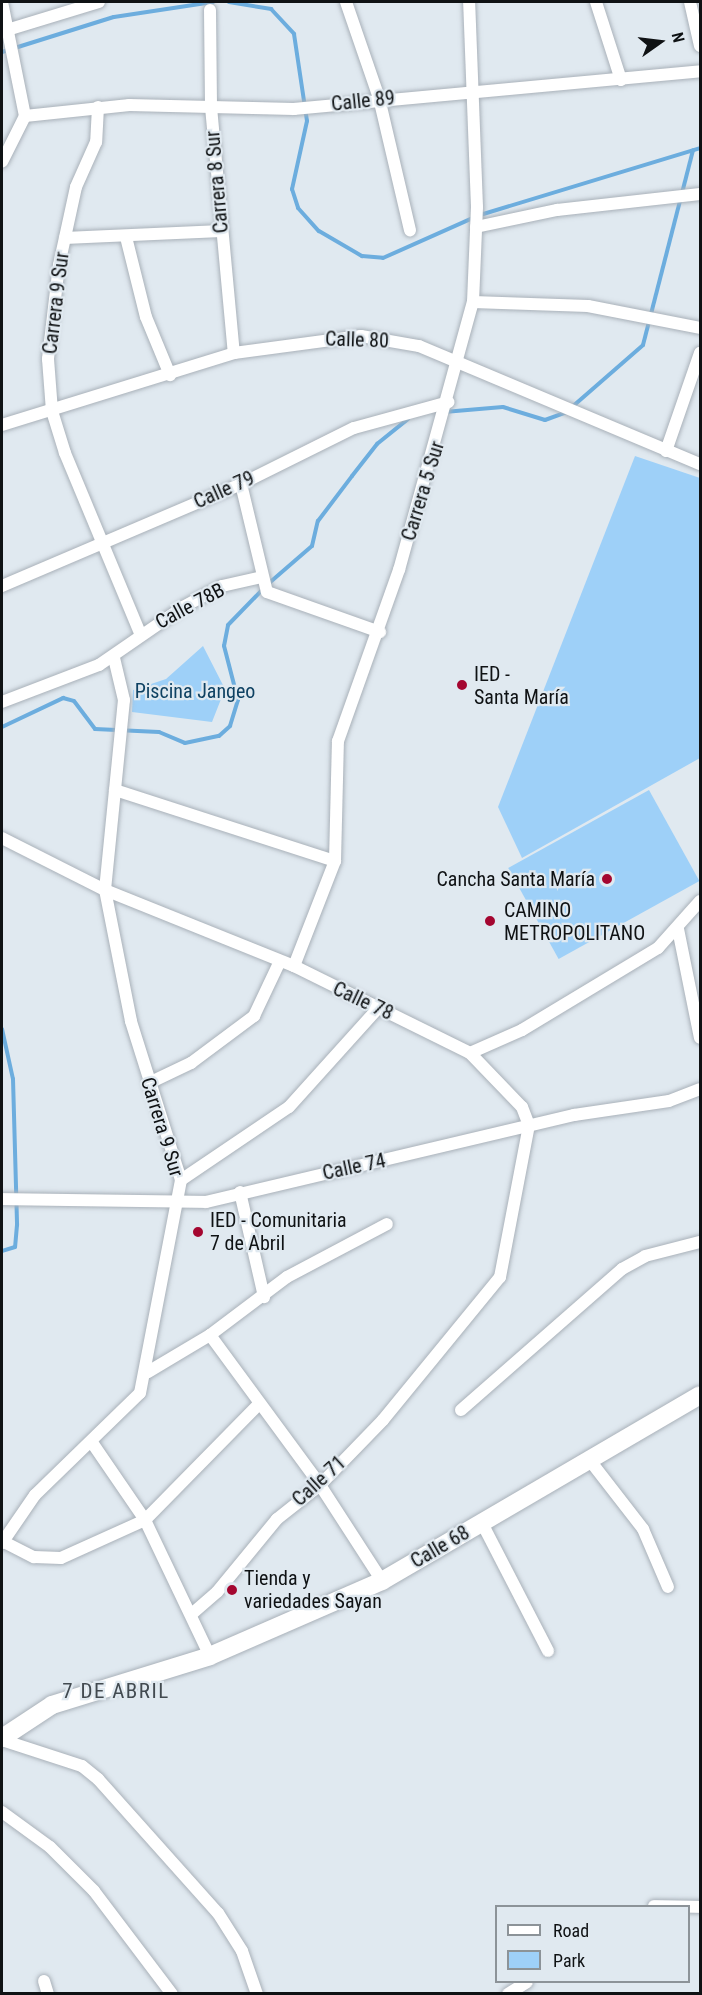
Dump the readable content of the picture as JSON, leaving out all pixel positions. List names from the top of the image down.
{
  "streets": {
    "street": [
      "Calle 89",
      "Carrera 8 Sur",
      "Carrera 9 Sur",
      "Calle 80",
      "Calle 79",
      "Carrera 5 Sur",
      "Calle 78B",
      "Calle 78",
      "Calle 74",
      "Calle 71",
      "Calle 68"
    ]
  },
  "crossings": [
    ["Calle 89", "Carrera 8 Sur"],
    ["Calle 89", "Carrera 9 Sur"],
    ["Calle 89", "Carrera 5 Sur"],
    ["Carrera 8 Sur", "Calle 80"],
    ["Carrera 9 Sur", "Calle 80"],
    ["Carrera 9 Sur", "Calle 79"],
    ["Carrera 9 Sur", "Calle 78B"],
    ["Carrera 9 Sur", "Calle 78"],
    ["Carrera 9 Sur", "Calle 74"],
    ["Calle 80", "Carrera 5 Sur"],
    ["Calle 79", "Carrera 5 Sur"],
    ["Carrera 5 Sur", "Calle 78"],
    ["Calle 74", "Calle 71"]
  ],
  "districts": ["7 DE ABRIL"],
  "parks": ["Piscina Jangeo"],
  "places": [
    "IED - Santa María",
    "Cancha Santa María",
    "CAMINO METROPOLITANO",
    "IED - Comunitaria 7 de Abril",
    "Tienda y variedades Sayan"
  ],
  "legend": ["Road", "Park"],
  "north": "right"
}
